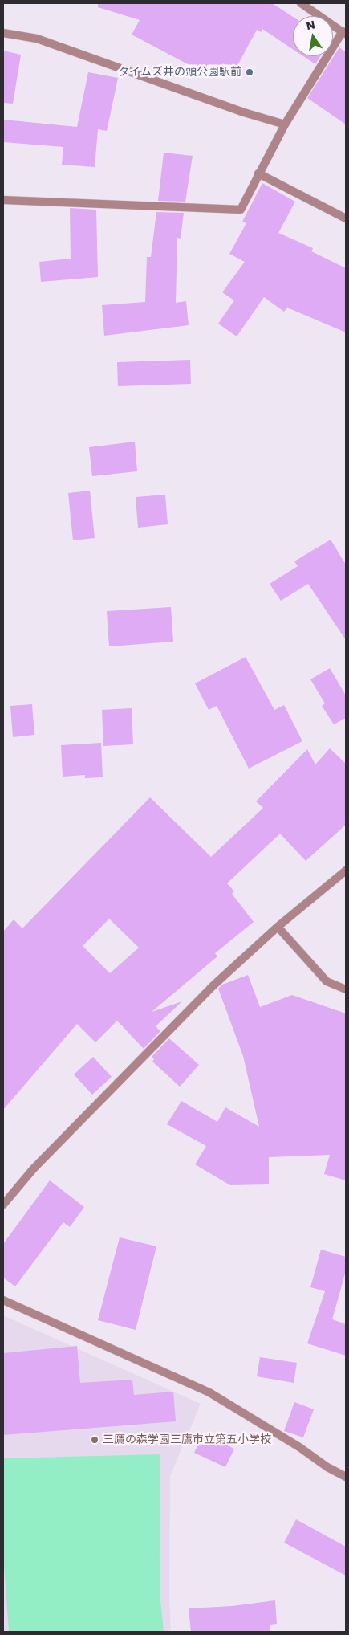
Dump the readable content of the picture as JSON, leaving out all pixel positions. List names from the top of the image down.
{
  "places": ["タイムズ井の頭公園駅前", "三鷹の森学園三鷹市立第五小学校"],
  "north": "top"
}
